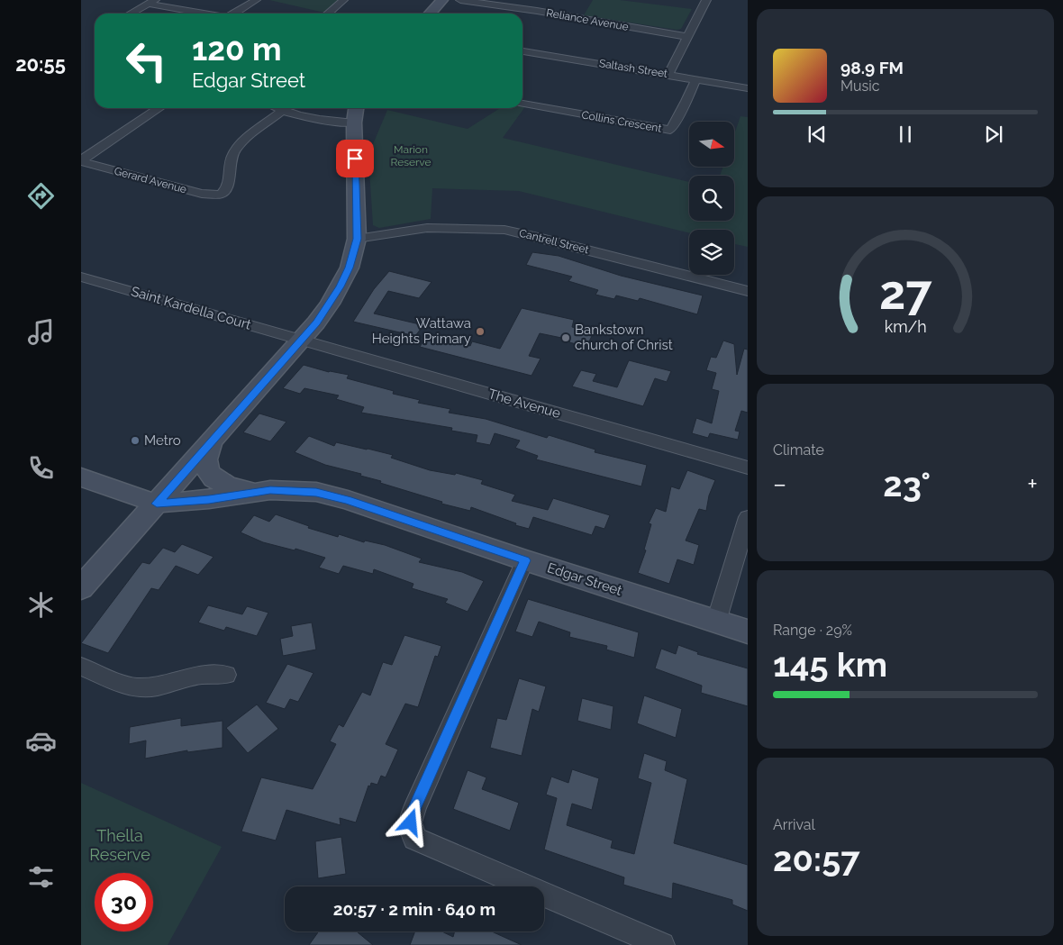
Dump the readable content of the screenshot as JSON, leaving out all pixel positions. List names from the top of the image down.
{
  "streets": {
    "main road": ["Edgar Street"],
    "street": [
      "Reliance Avenue",
      "Saltash Street",
      "Collins Crescent",
      "Gerard Avenue",
      "Cantrell Street",
      "Saint Kardella Court",
      "The Avenue"
    ]
  },
  "crossings": [
    ["Saltash Street", "Collins Crescent"],
    ["Saint Kardella Court", "The Avenue"]
  ],
  "parks": ["Marion Reserve", "Thella Reserve"],
  "places": ["Wattawa Heights Primary", "Bankstown church of Christ", "Metro"],
  "north": "right",
  "page": {
    "tabs": "20:55",
    "turn": ["120 m", "Edgar Street"],
    "song": ["98.9 FM", "Music"],
    "tile": [
      "Climate",
      ["Range · 29%", "145 km"],
      ["Arrival", "20:57"]
    ],
    "heat": ["−", "23°", "+"],
    "limit": "30",
    "trip": "20:57 · 2 min · 640 m",
    "gauge": ["27", "km/h"]
  }
}
